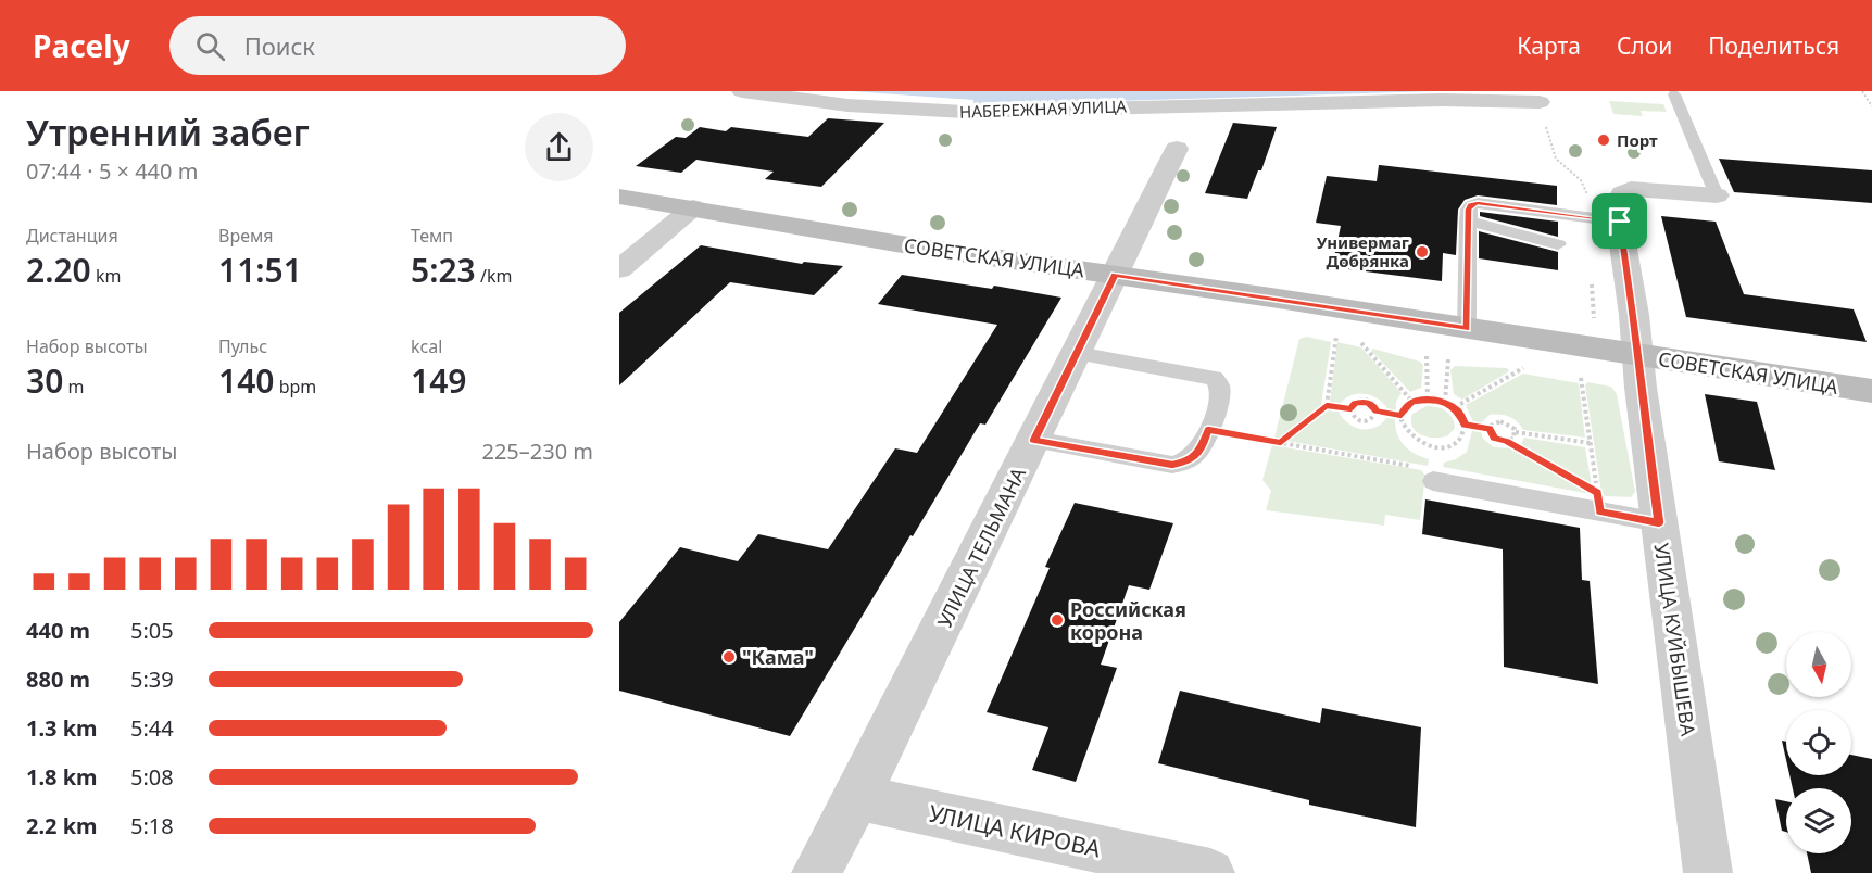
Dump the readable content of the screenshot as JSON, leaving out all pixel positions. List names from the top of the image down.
{
  "streets": {
    "street": [
      "НАБЕРЕЖНАЯ УЛИЦА",
      "СОВЕТСКАЯ УЛИЦА",
      "УЛИЦА ТЕЛЬМАНА",
      "УЛИЦА КУЙБЫШЕВА",
      "УЛИЦА КИРОВА"
    ]
  },
  "crossings": [
    ["СОВЕТСКАЯ УЛИЦА", "УЛИЦА ТЕЛЬМАНА"],
    ["СОВЕТСКАЯ УЛИЦА", "УЛИЦА КУЙБЫШЕВА"],
    ["УЛИЦА ТЕЛЬМАНА", "УЛИЦА КИРОВА"]
  ],
  "places": [
    "Порт",
    "Универмаг Добрянка",
    "Российская корона",
    "\"Кама\""
  ],
  "north": "bottom",
  "page": {
    "header": "Pacely",
    "search": "Поиск",
    "nav": ["Карта", "Слои", "Поделиться"],
    "heading": ["Утренний забег", "07:44 · 5 × 440 m"],
    "stats": [
      ["Дистанция", "2.20 km"],
      ["Время", "11:51"],
      ["Темп", "5:23 /km"],
      ["Набор высоты", "30 m"],
      ["Пульс", "140 bpm"],
      ["kcal", "149"]
    ],
    "chart": ["Набор высоты", "225–230 m"],
    "list": [
      {
        "name": "440 m",
        "note": "5:05"
      },
      {
        "name": "880 m",
        "note": "5:39"
      },
      {
        "name": "1.3 km",
        "note": "5:44"
      },
      {
        "name": "1.8 km",
        "note": "5:08"
      },
      {
        "name": "2.2 km",
        "note": "5:18"
      }
    ]
  }
}
